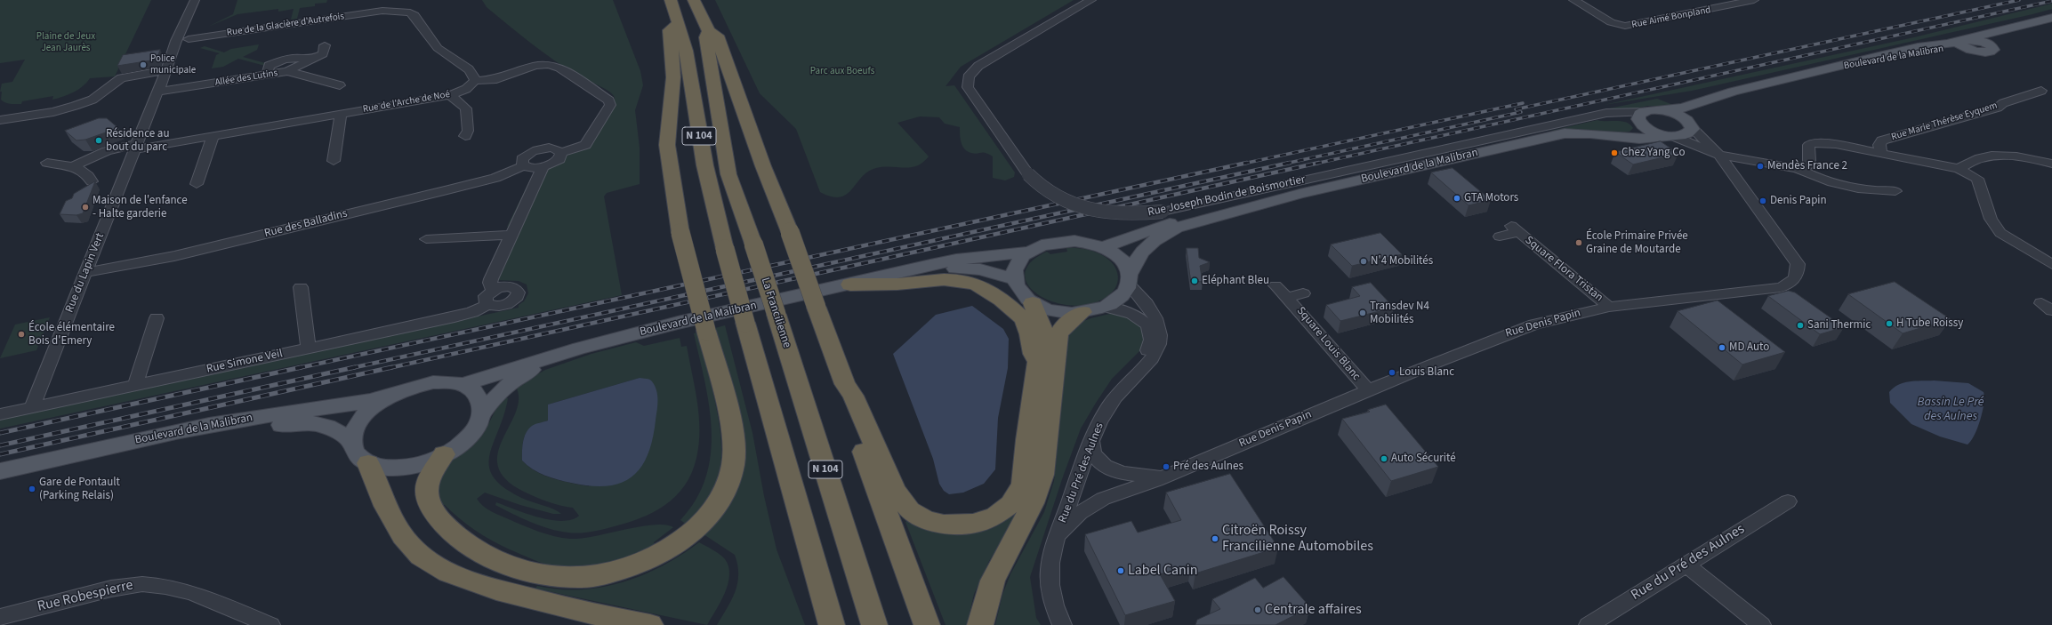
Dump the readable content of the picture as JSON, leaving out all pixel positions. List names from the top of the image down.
{
  "streets": {
    "highway": ["N 104", "La Francilienne"],
    "main road": ["Boulevard de la Malibran"],
    "street": [
      "Rue Aimé Bonpland",
      "Rue de la Glacière d'Autrefois",
      "Allée des Lutins",
      "Rue de l'Arche de Noé",
      "Rue Marie Thérèse Eyquem",
      "Rue Joseph Bodin de Boismortier",
      "Rue des Balladins",
      "Square Flora Tristan",
      "Rue du Lapin Vert",
      "Rue Denis Papin",
      "Square Louis Blanc",
      "Rue Simone Veil",
      "Rue du Pré des Aulnes",
      "Rue Robespierre"
    ]
  },
  "crossings": [
    ["Rue de la Glacière d'Autrefois", "Rue de l'Arche de Noé"],
    ["Rue de la Glacière d'Autrefois", "Rue du Lapin Vert"],
    ["Boulevard de la Malibran", "Rue Joseph Bodin de Boismortier"],
    ["Boulevard de la Malibran", "Rue Denis Papin"],
    ["Boulevard de la Malibran", "Rue du Pré des Aulnes"],
    ["Allée des Lutins", "Rue du Lapin Vert"],
    ["Rue de l'Arche de Noé", "Rue du Lapin Vert"],
    ["Rue des Balladins", "Rue du Lapin Vert"],
    ["Square Flora Tristan", "Rue Denis Papin"],
    ["Rue du Lapin Vert", "Rue Simone Veil"],
    ["Rue Denis Papin", "Square Louis Blanc"],
    ["Rue Denis Papin", "Rue du Pré des Aulnes"]
  ],
  "water": ["Bassin Le Pré des Aulnes"],
  "parks": ["Plaine de Jeux Jean Jaurès", "Parc aux Boeufs"],
  "places": [
    "Police municipale",
    "Résidence au bout du parc",
    "Chez Yang Co",
    "Mendès France 2",
    "GTA Motors",
    "Denis Papin",
    "Maison de l'enfance - Halte garderie",
    "École Primaire Privée Graine de Moutarde",
    "N'4 Mobilités",
    "Eléphant Bleu",
    "Transdev N4 Mobilités",
    "H Tube Roissy",
    "Sani Thermic",
    "École élémentaire Bois d'Emery",
    "MD Auto",
    "Louis Blanc",
    "Auto Sécurité",
    "Pré des Aulnes",
    "Gare de Pontault (Parking Relais)",
    "Citroën Roissy Francilienne Automobiles",
    "Label Canin",
    "Centrale affaires"
  ]
}
